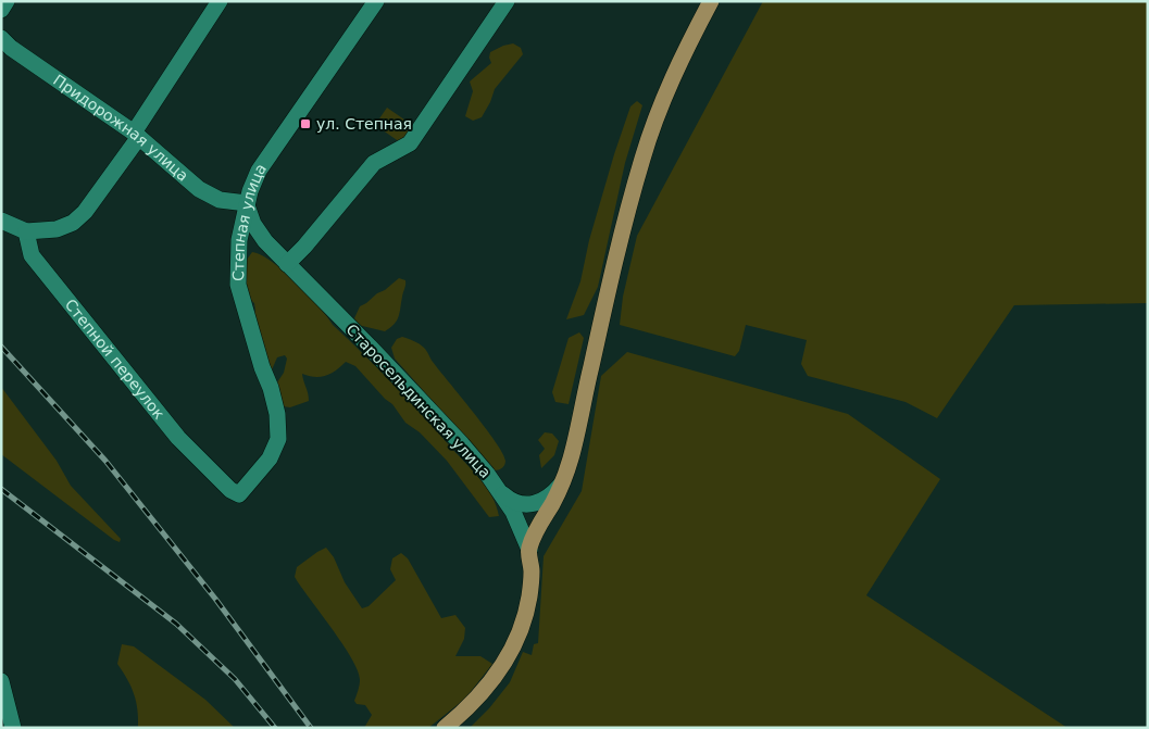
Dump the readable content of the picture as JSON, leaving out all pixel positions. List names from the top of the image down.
{
  "streets": {
    "main road": ["Старосельдинская улица"],
    "street": ["Придорожная улица", "Степная улица", "Степной переулок"]
  },
  "crossings": [
    ["Придорожная улица", "Степная улица"],
    ["Придорожная улица", "Старосельдинская улица"],
    ["Степная улица", "Степной переулок"],
    ["Степная улица", "Старосельдинская улица"]
  ],
  "places": {
    "transit": ["ул. Степная"]
  }
}
